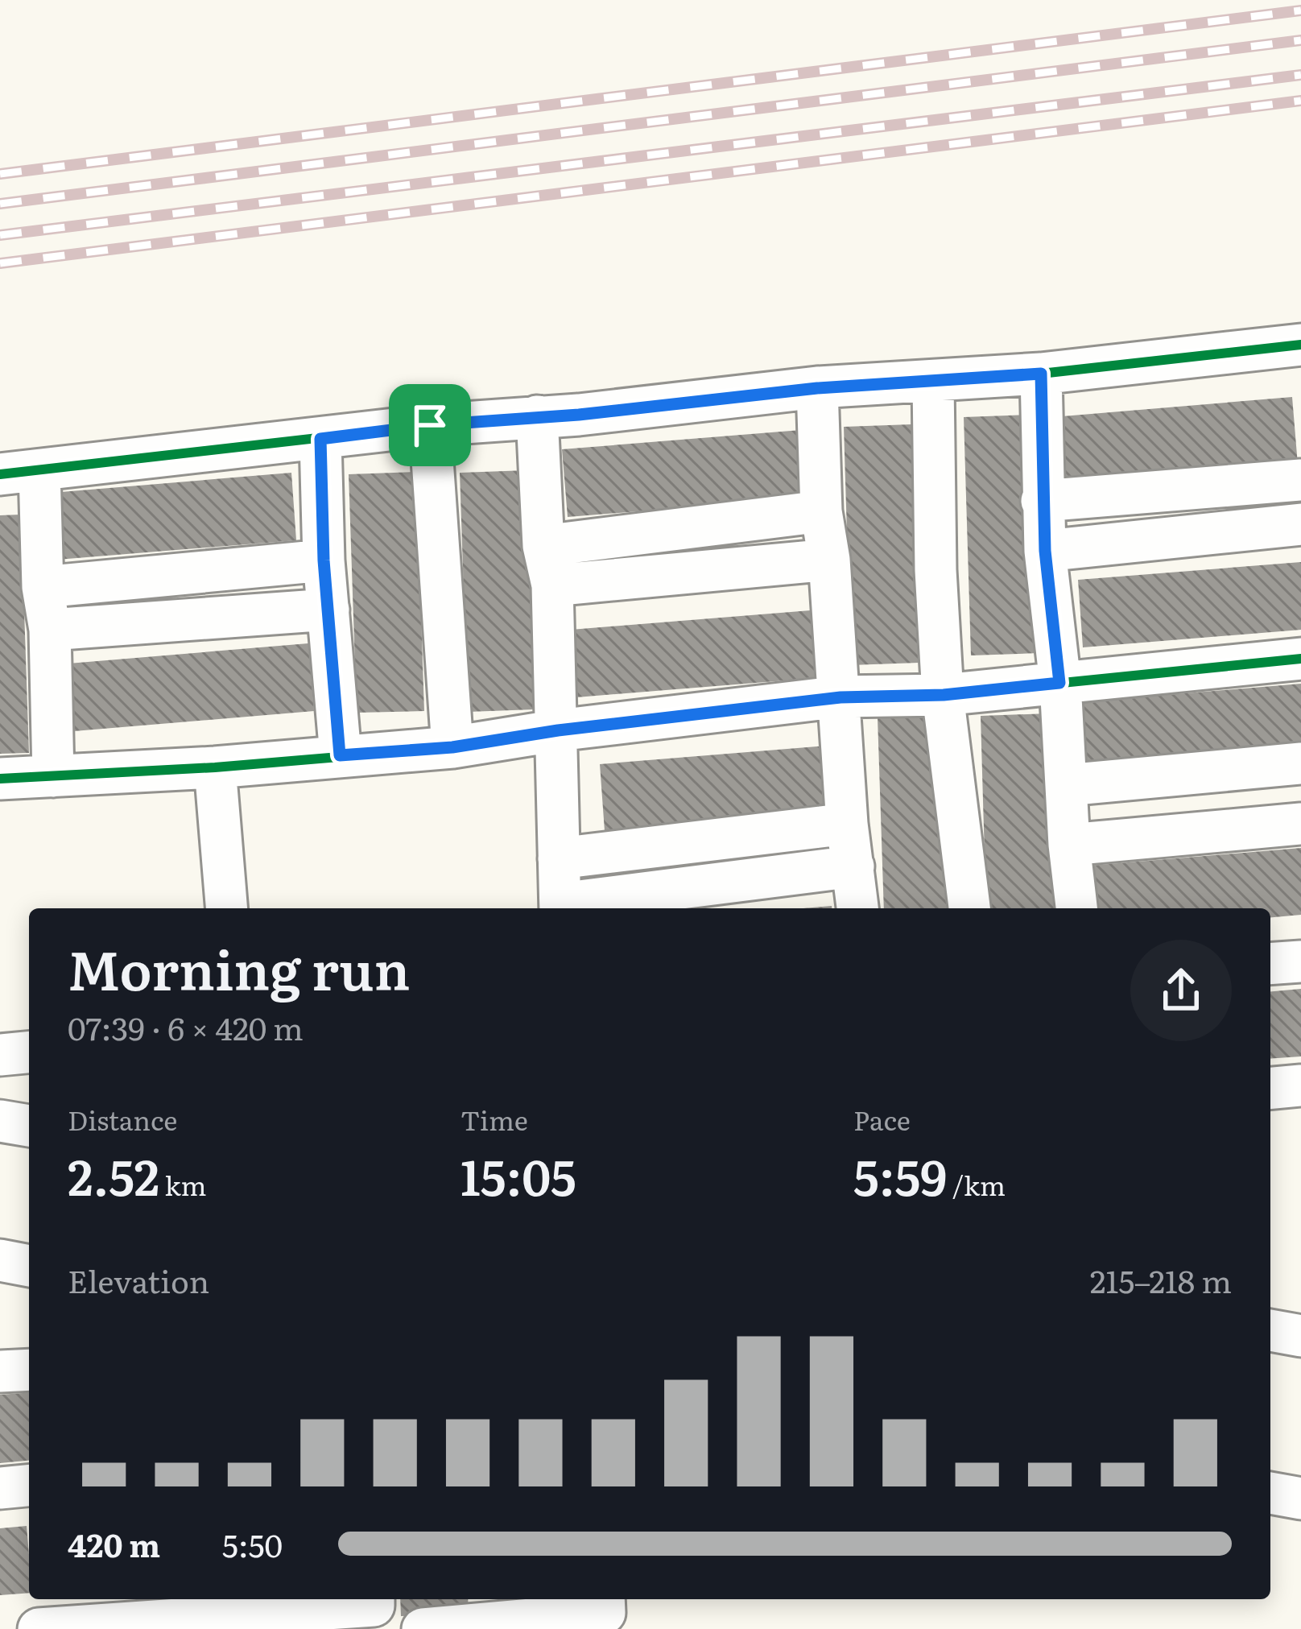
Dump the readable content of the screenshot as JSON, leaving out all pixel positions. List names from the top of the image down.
{
  "page": {
    "heading": ["Morning run", "07:39 · 6 × 420 m"],
    "stats": [
      ["Distance", "2.52 km"],
      ["Time", "15:05"],
      ["Pace", "5:59 /km"]
    ],
    "chart": ["Elevation", "215–218 m"],
    "list": [
      {
        "name": "420 m",
        "note": "5:50"
      }
    ]
  }
}
